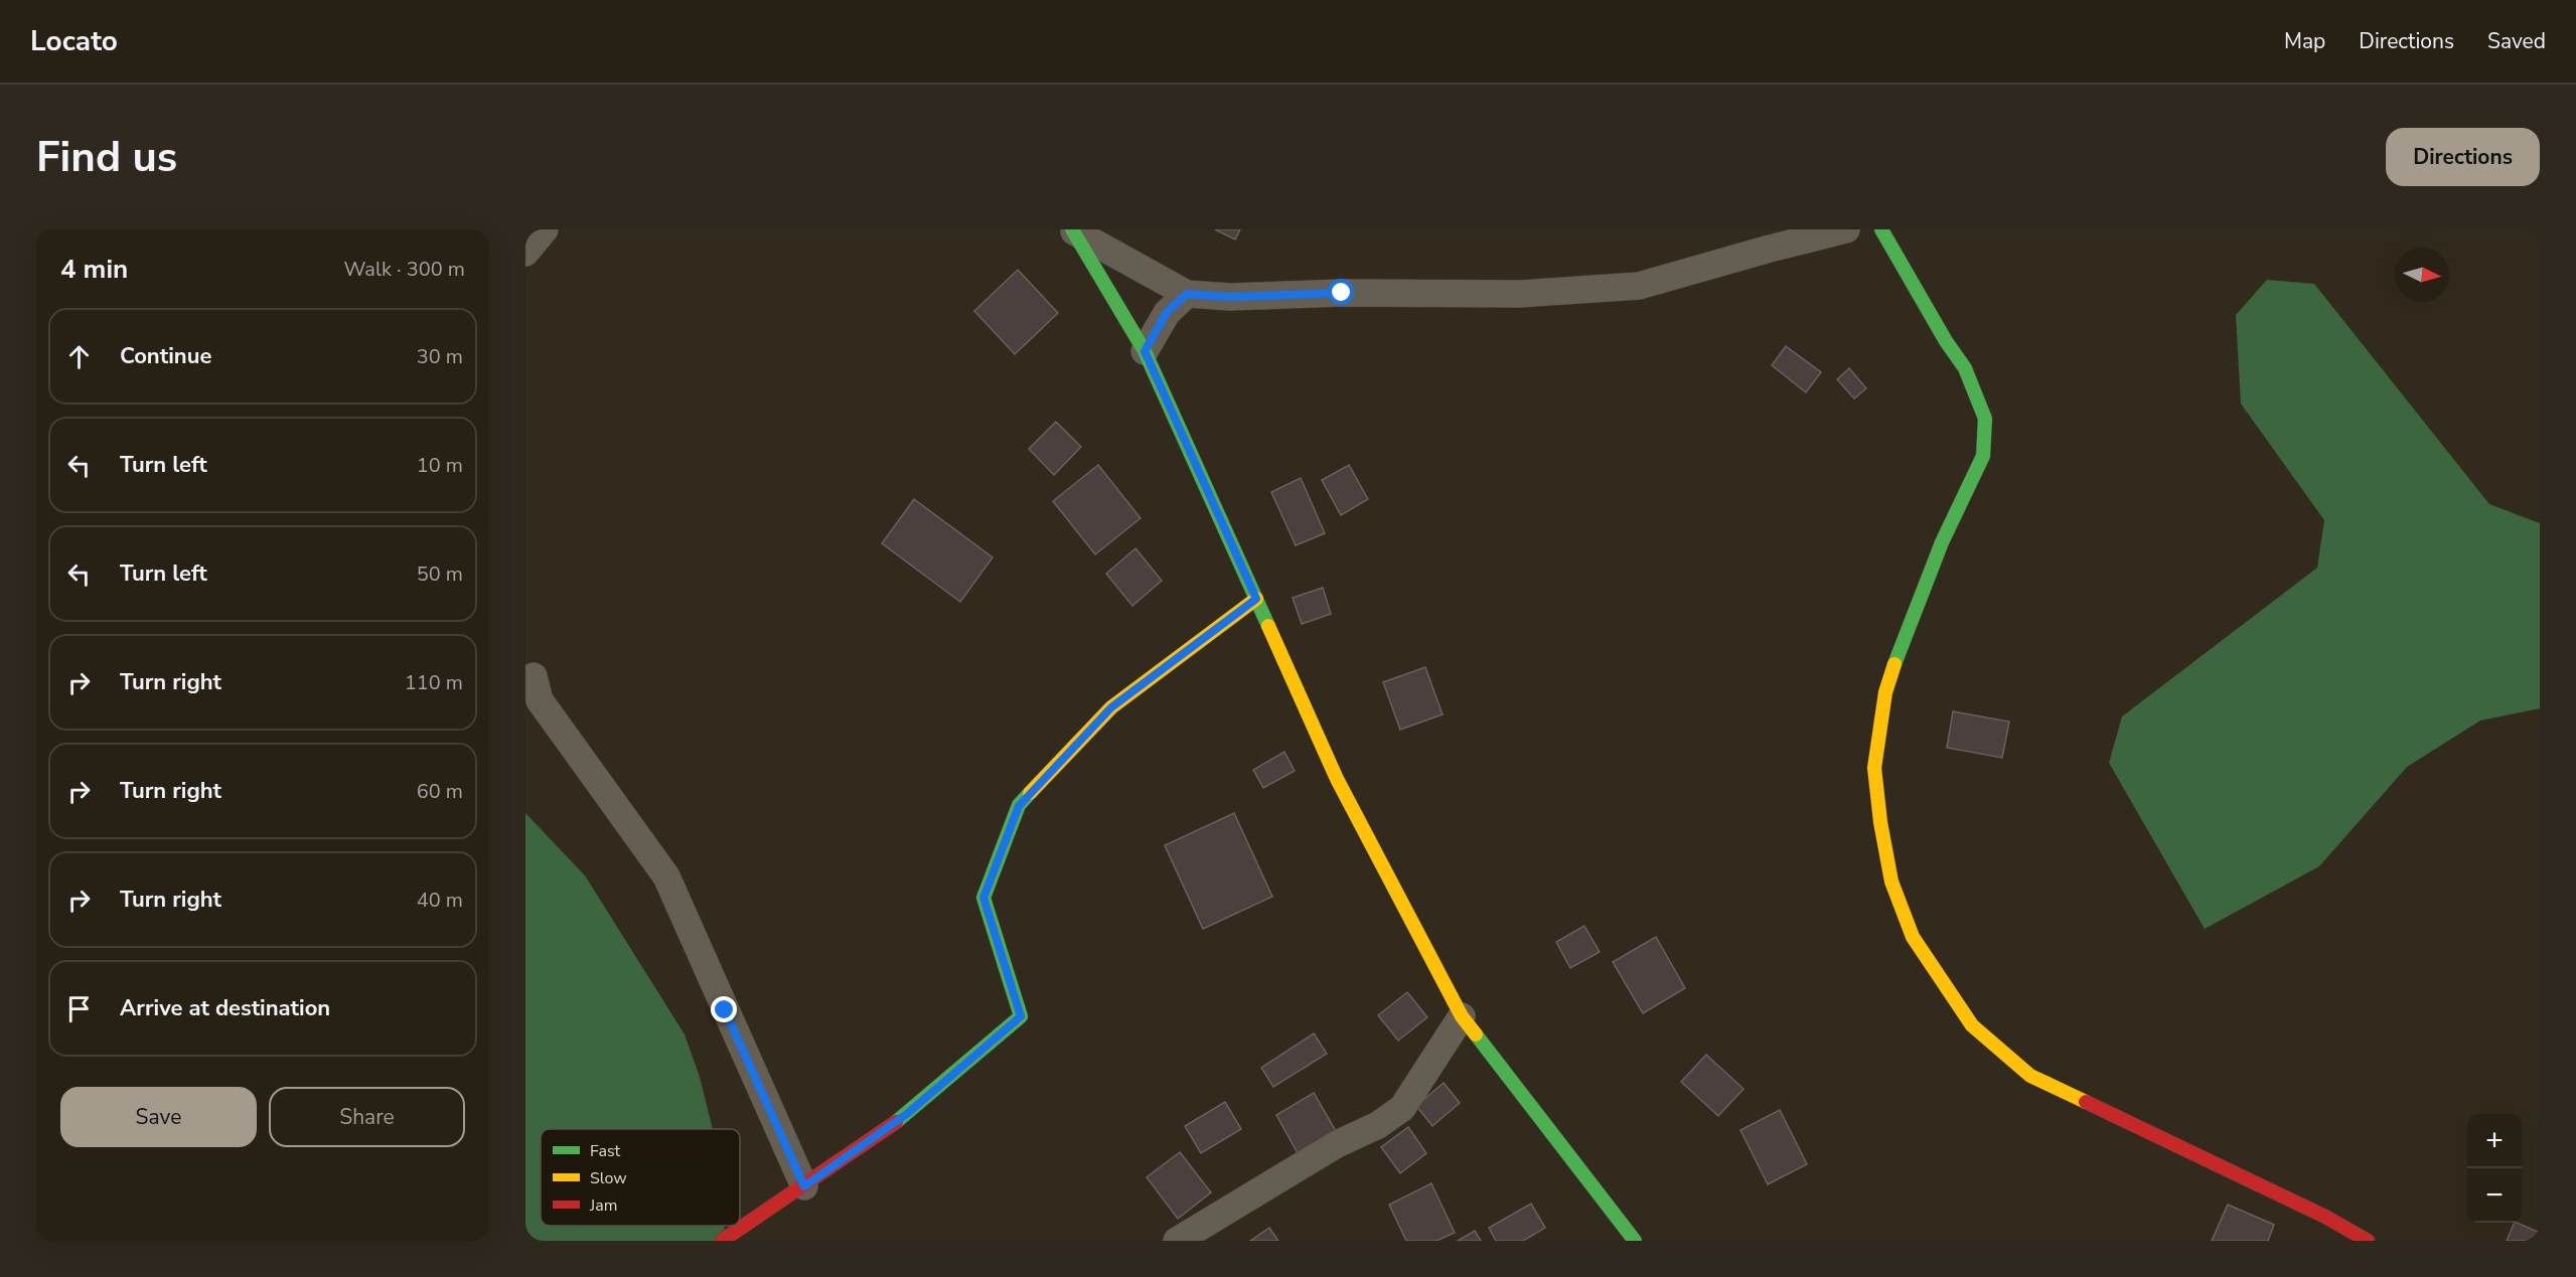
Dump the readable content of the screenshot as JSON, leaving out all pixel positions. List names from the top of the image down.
{
  "legend": ["Fast", "Slow", "Jam"],
  "north": "right",
  "page": {
    "header": "Locato",
    "nav": ["Map", "Directions", "Saved"],
    "buttons": [
      "Directions",
      ["Save", "Share"]
    ],
    "title": "Find us",
    "heading": ["4 min", "Walk · 300 m"],
    "list": [
      ["Continue", "30 m"],
      ["Turn left", "10 m"],
      ["Turn left", "50 m"],
      ["Turn right", "110 m"],
      ["Turn right", "60 m"],
      ["Turn right", "40 m"],
      "Arrive at destination"
    ],
    "map_buttons": ["+", "−"]
  }
}
